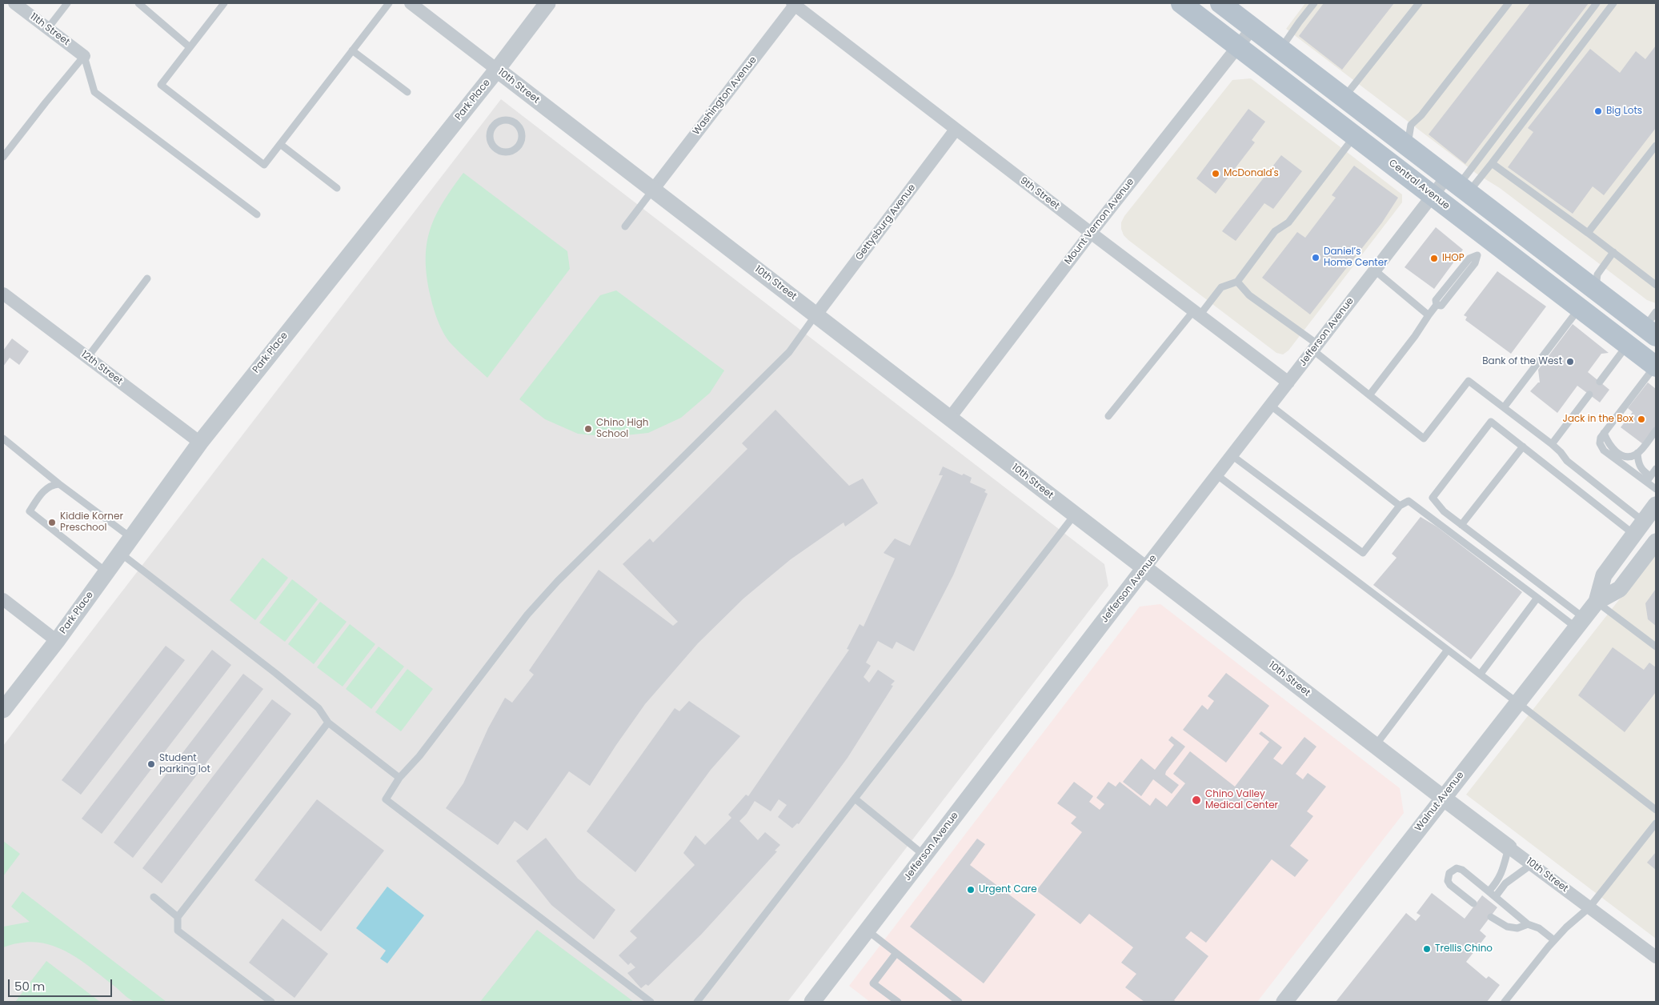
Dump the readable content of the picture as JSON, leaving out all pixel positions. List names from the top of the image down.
{
  "streets": {
    "main road": ["Central Avenue"],
    "street": [
      "11th Street",
      "10th Street",
      "Washington Avenue",
      "Park Place",
      "9th Street",
      "Mount Vernon Avenue",
      "Gettysburg Avenue",
      "Jefferson Avenue",
      "12th Street",
      "Walnut Avenue"
    ]
  },
  "crossings": [
    ["10th Street", "Washington Avenue"],
    ["10th Street", "Park Place"],
    ["10th Street", "Mount Vernon Avenue"],
    ["10th Street", "Gettysburg Avenue"],
    ["10th Street", "Jefferson Avenue"],
    ["10th Street", "Walnut Avenue"],
    ["Washington Avenue", "9th Street"],
    ["Park Place", "12th Street"],
    ["Central Avenue", "Mount Vernon Avenue"],
    ["Central Avenue", "Jefferson Avenue"],
    ["9th Street", "Mount Vernon Avenue"],
    ["9th Street", "Gettysburg Avenue"],
    ["9th Street", "Jefferson Avenue"]
  ],
  "places": [
    "Big Lots",
    "McDonald's",
    "Daniel’s Home Center",
    "IHOP",
    "Bank of the West",
    "Jack in the Box",
    "Chino High School",
    "Kiddie Korner Preschool",
    "Student parking lot",
    "Chino Valley Medical Center",
    "Urgent Care",
    "Trellis Chino"
  ],
  "scale_bar": "50 m"
}
